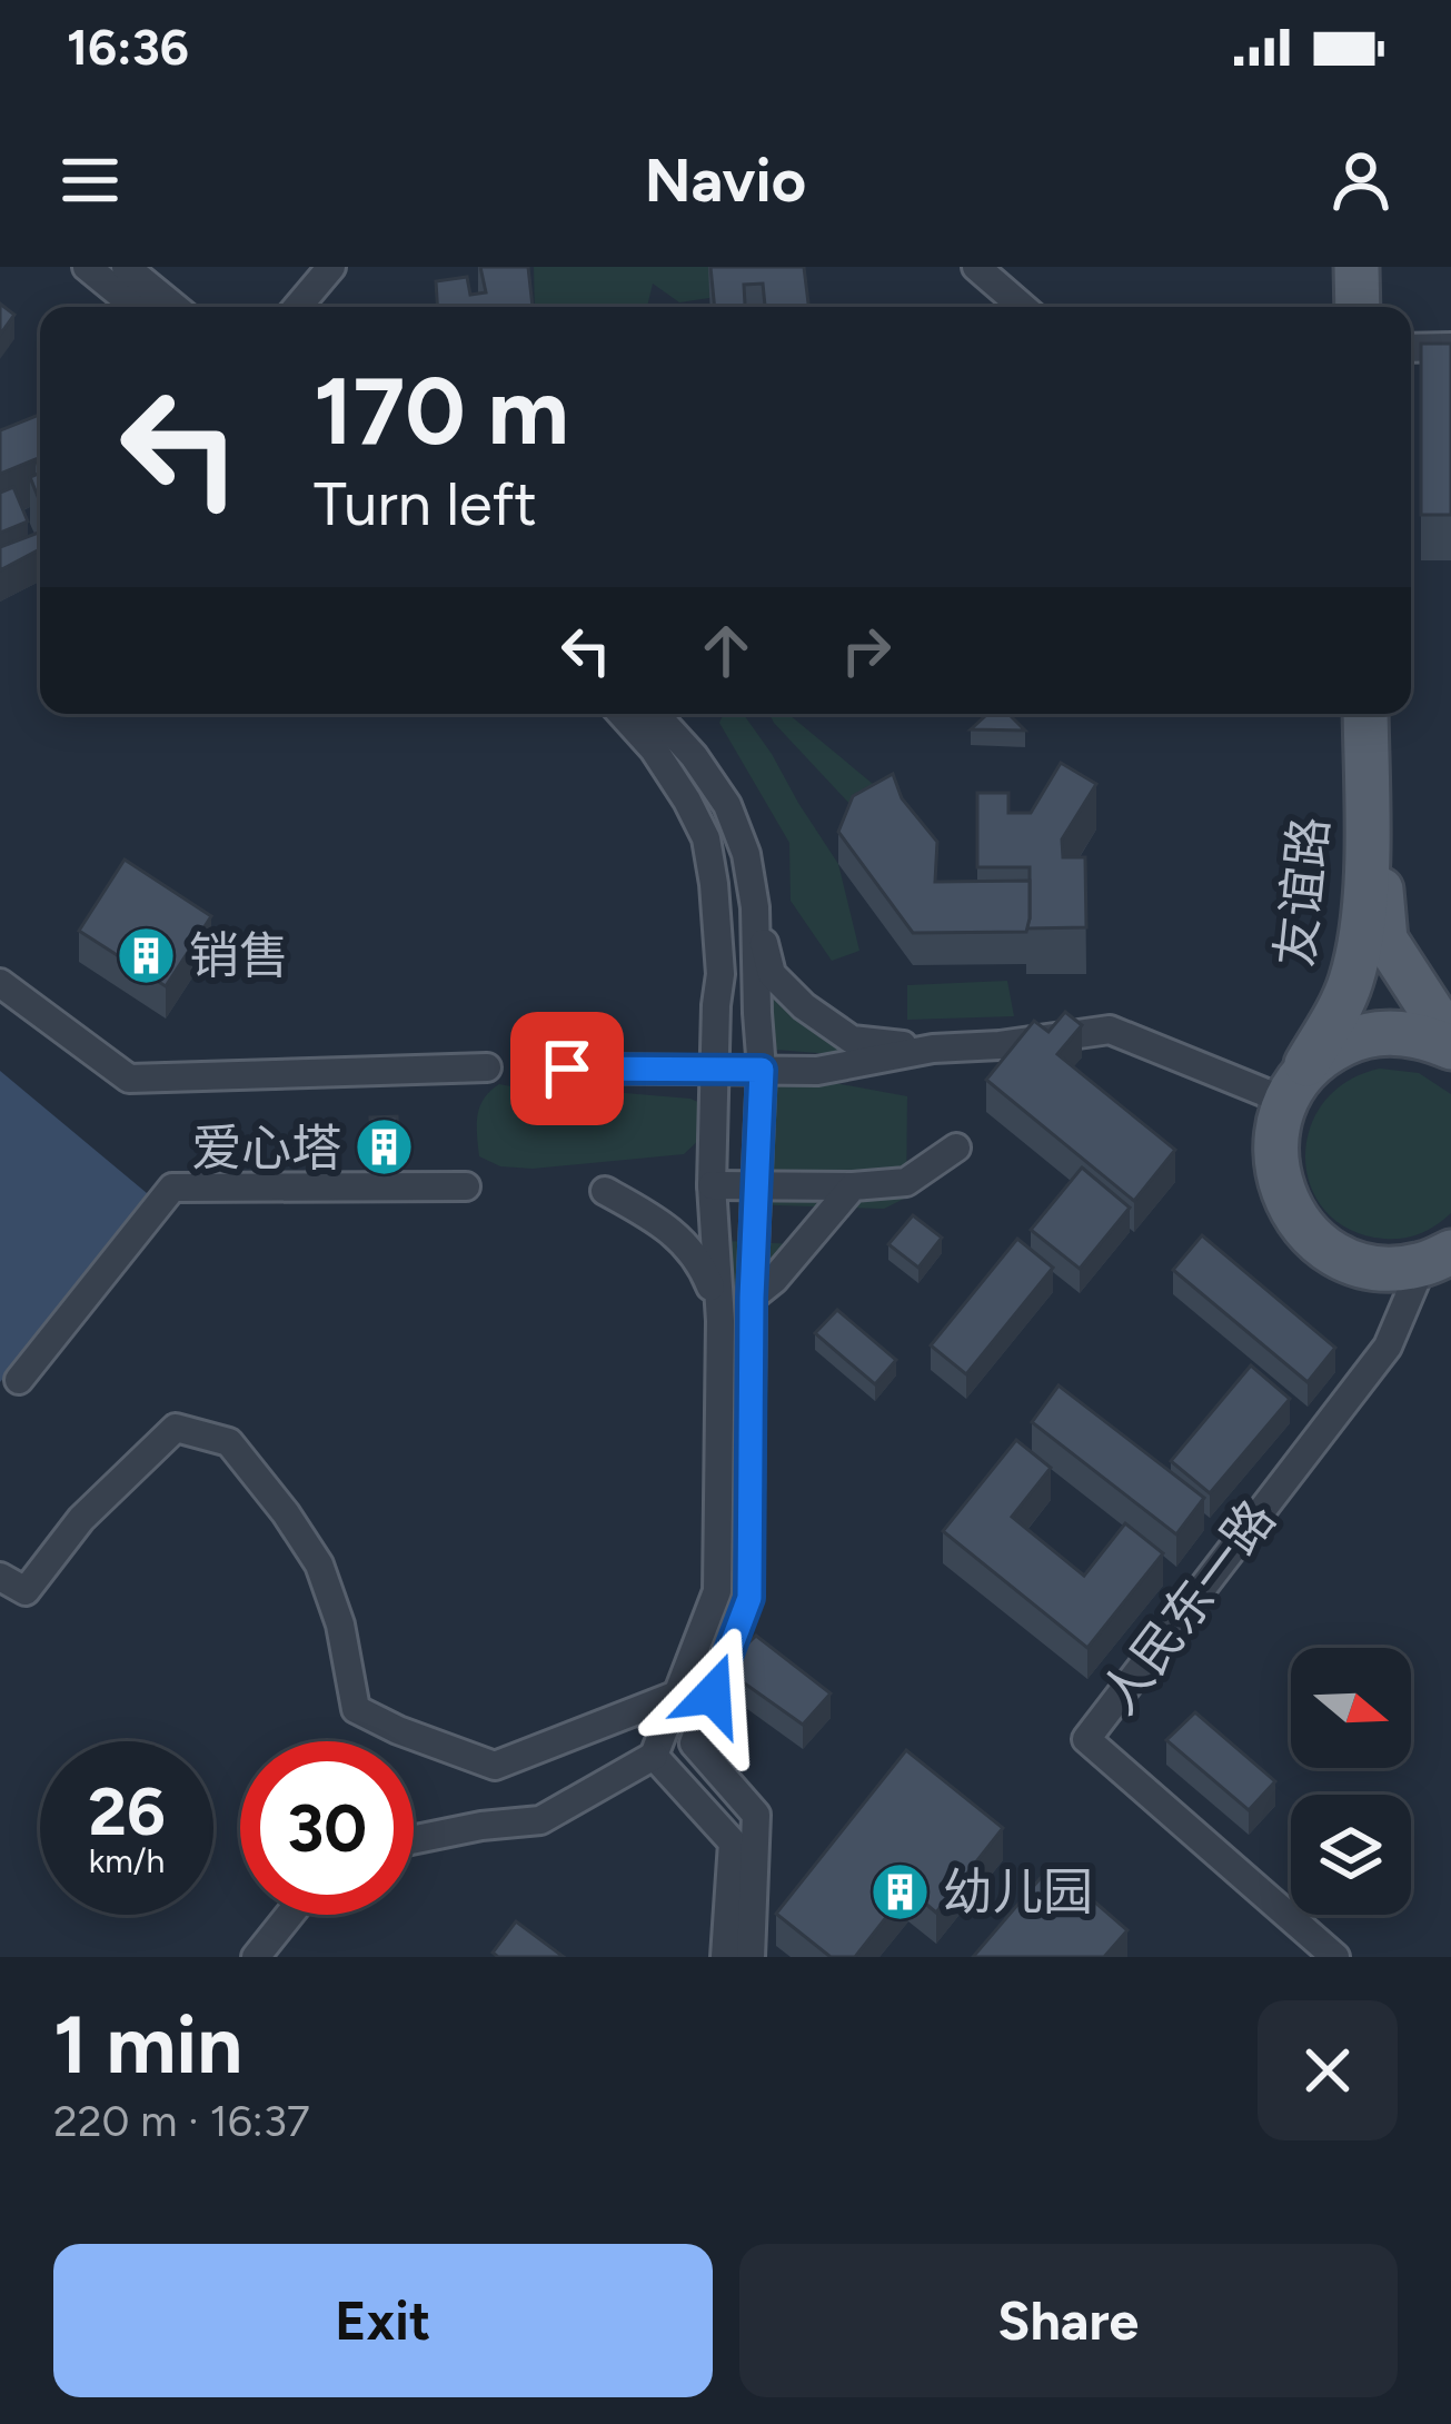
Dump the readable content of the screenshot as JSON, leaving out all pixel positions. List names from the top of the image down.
{
  "streets": {
    "main road": ["友谊路"],
    "street": ["人民东一路"]
  },
  "crossings": [
    ["友谊路", "人民东一路"]
  ],
  "places": {
    "building": ["销售", "爱心塔", "幼儿园"]
  },
  "north": "right",
  "page": {
    "status": "16:36",
    "header": "Navio",
    "turn": ["170 m", "Turn left"],
    "speed": "26 km/h",
    "limit": "30",
    "heading": ["1 min", "220 m · 16:37"],
    "buttons": ["Exit", "Share"]
  }
}
